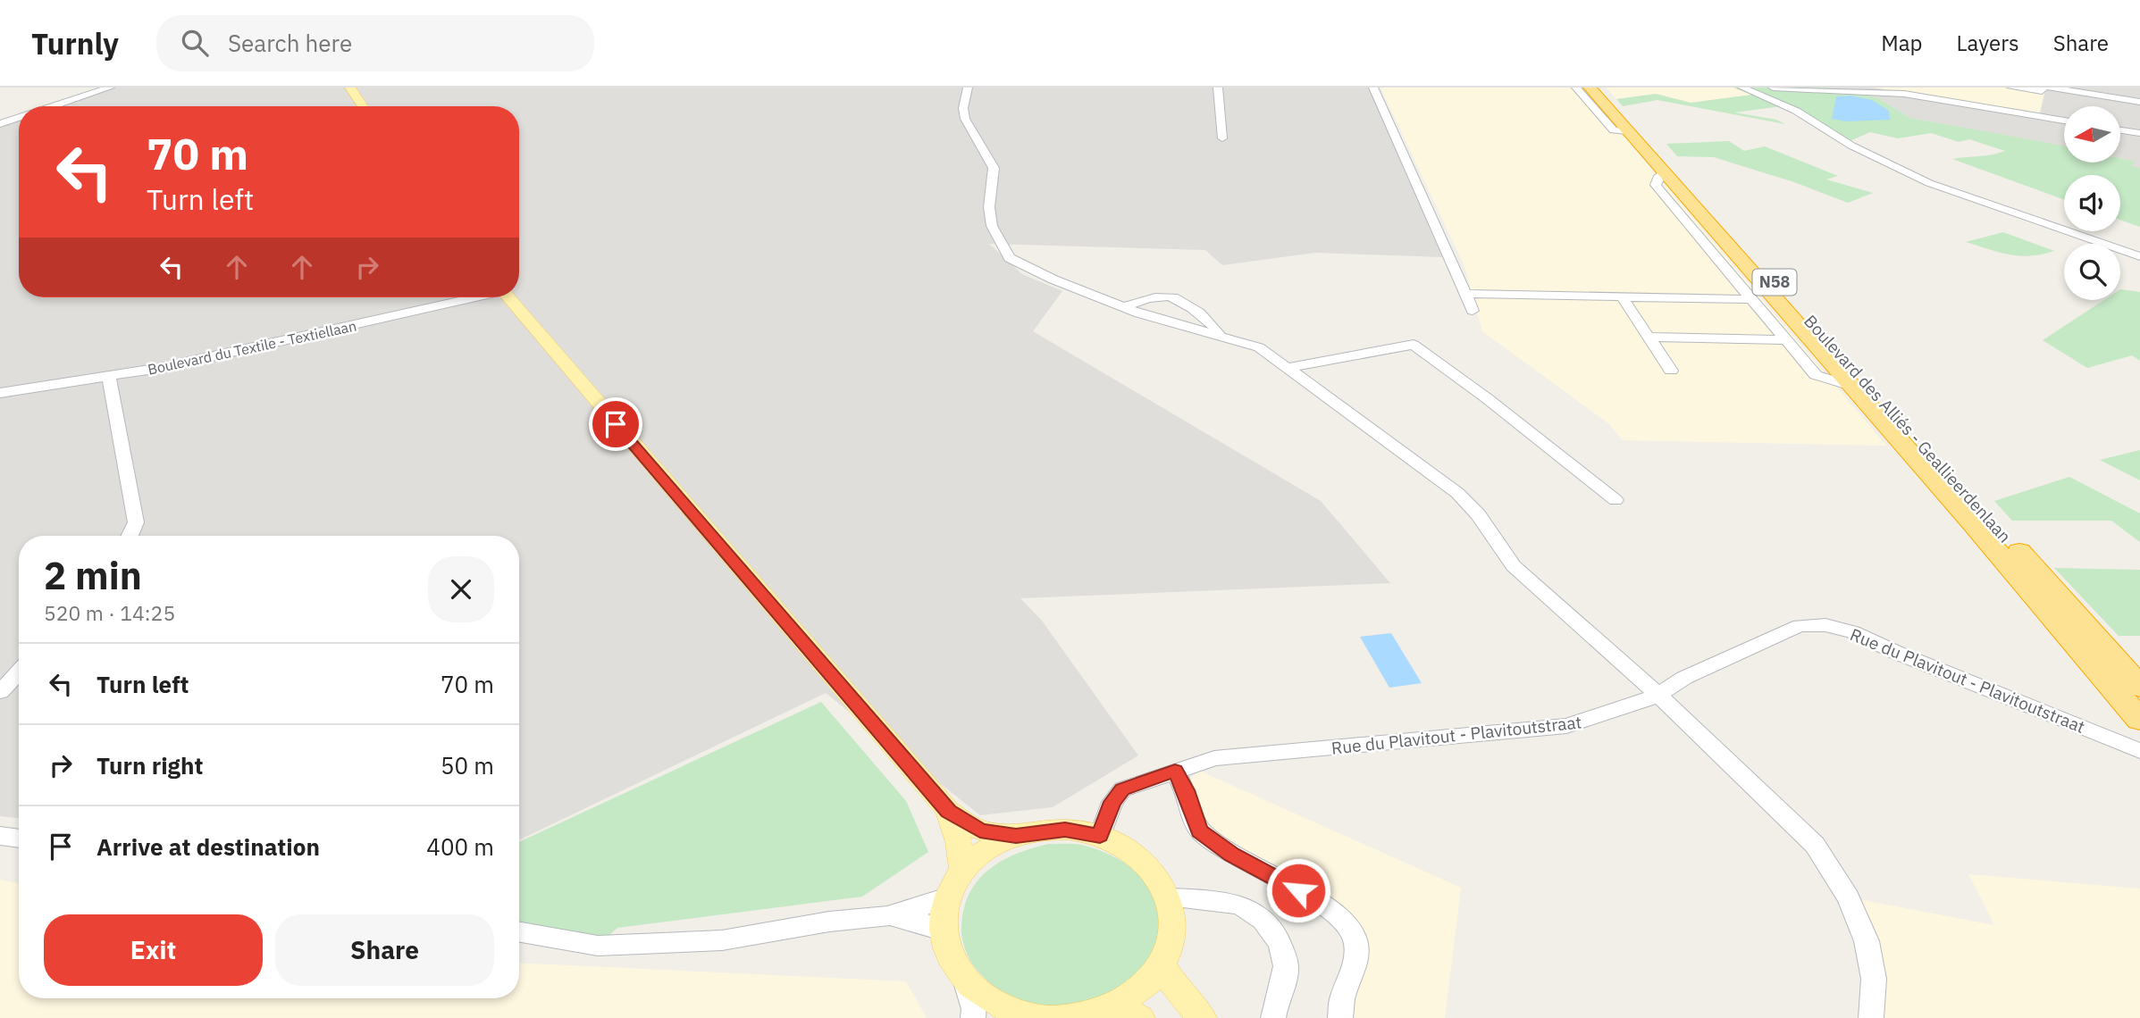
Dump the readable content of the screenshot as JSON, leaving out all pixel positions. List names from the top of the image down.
{
  "streets": {
    "highway": ["N58", "Boulevard des Alliés - Geallieerdenlaan"],
    "street": ["Boulevard du Textile - Textiellaan", "Rue du Plavitout - Plavitoutstraat"]
  },
  "north": "left",
  "page": {
    "header": "Turnly",
    "search": "Search here",
    "nav": ["Map", "Layers", "Share"],
    "turn": ["70 m", "Turn left"],
    "heading": ["2 min", "520 m · 14:25"],
    "list": [
      {
        "name": "Turn left",
        "value": "70 m"
      },
      {
        "name": "Turn right",
        "value": "50 m"
      },
      {
        "name": "Arrive at destination",
        "value": "400 m"
      }
    ],
    "buttons": ["Exit", "Share"]
  }
}
